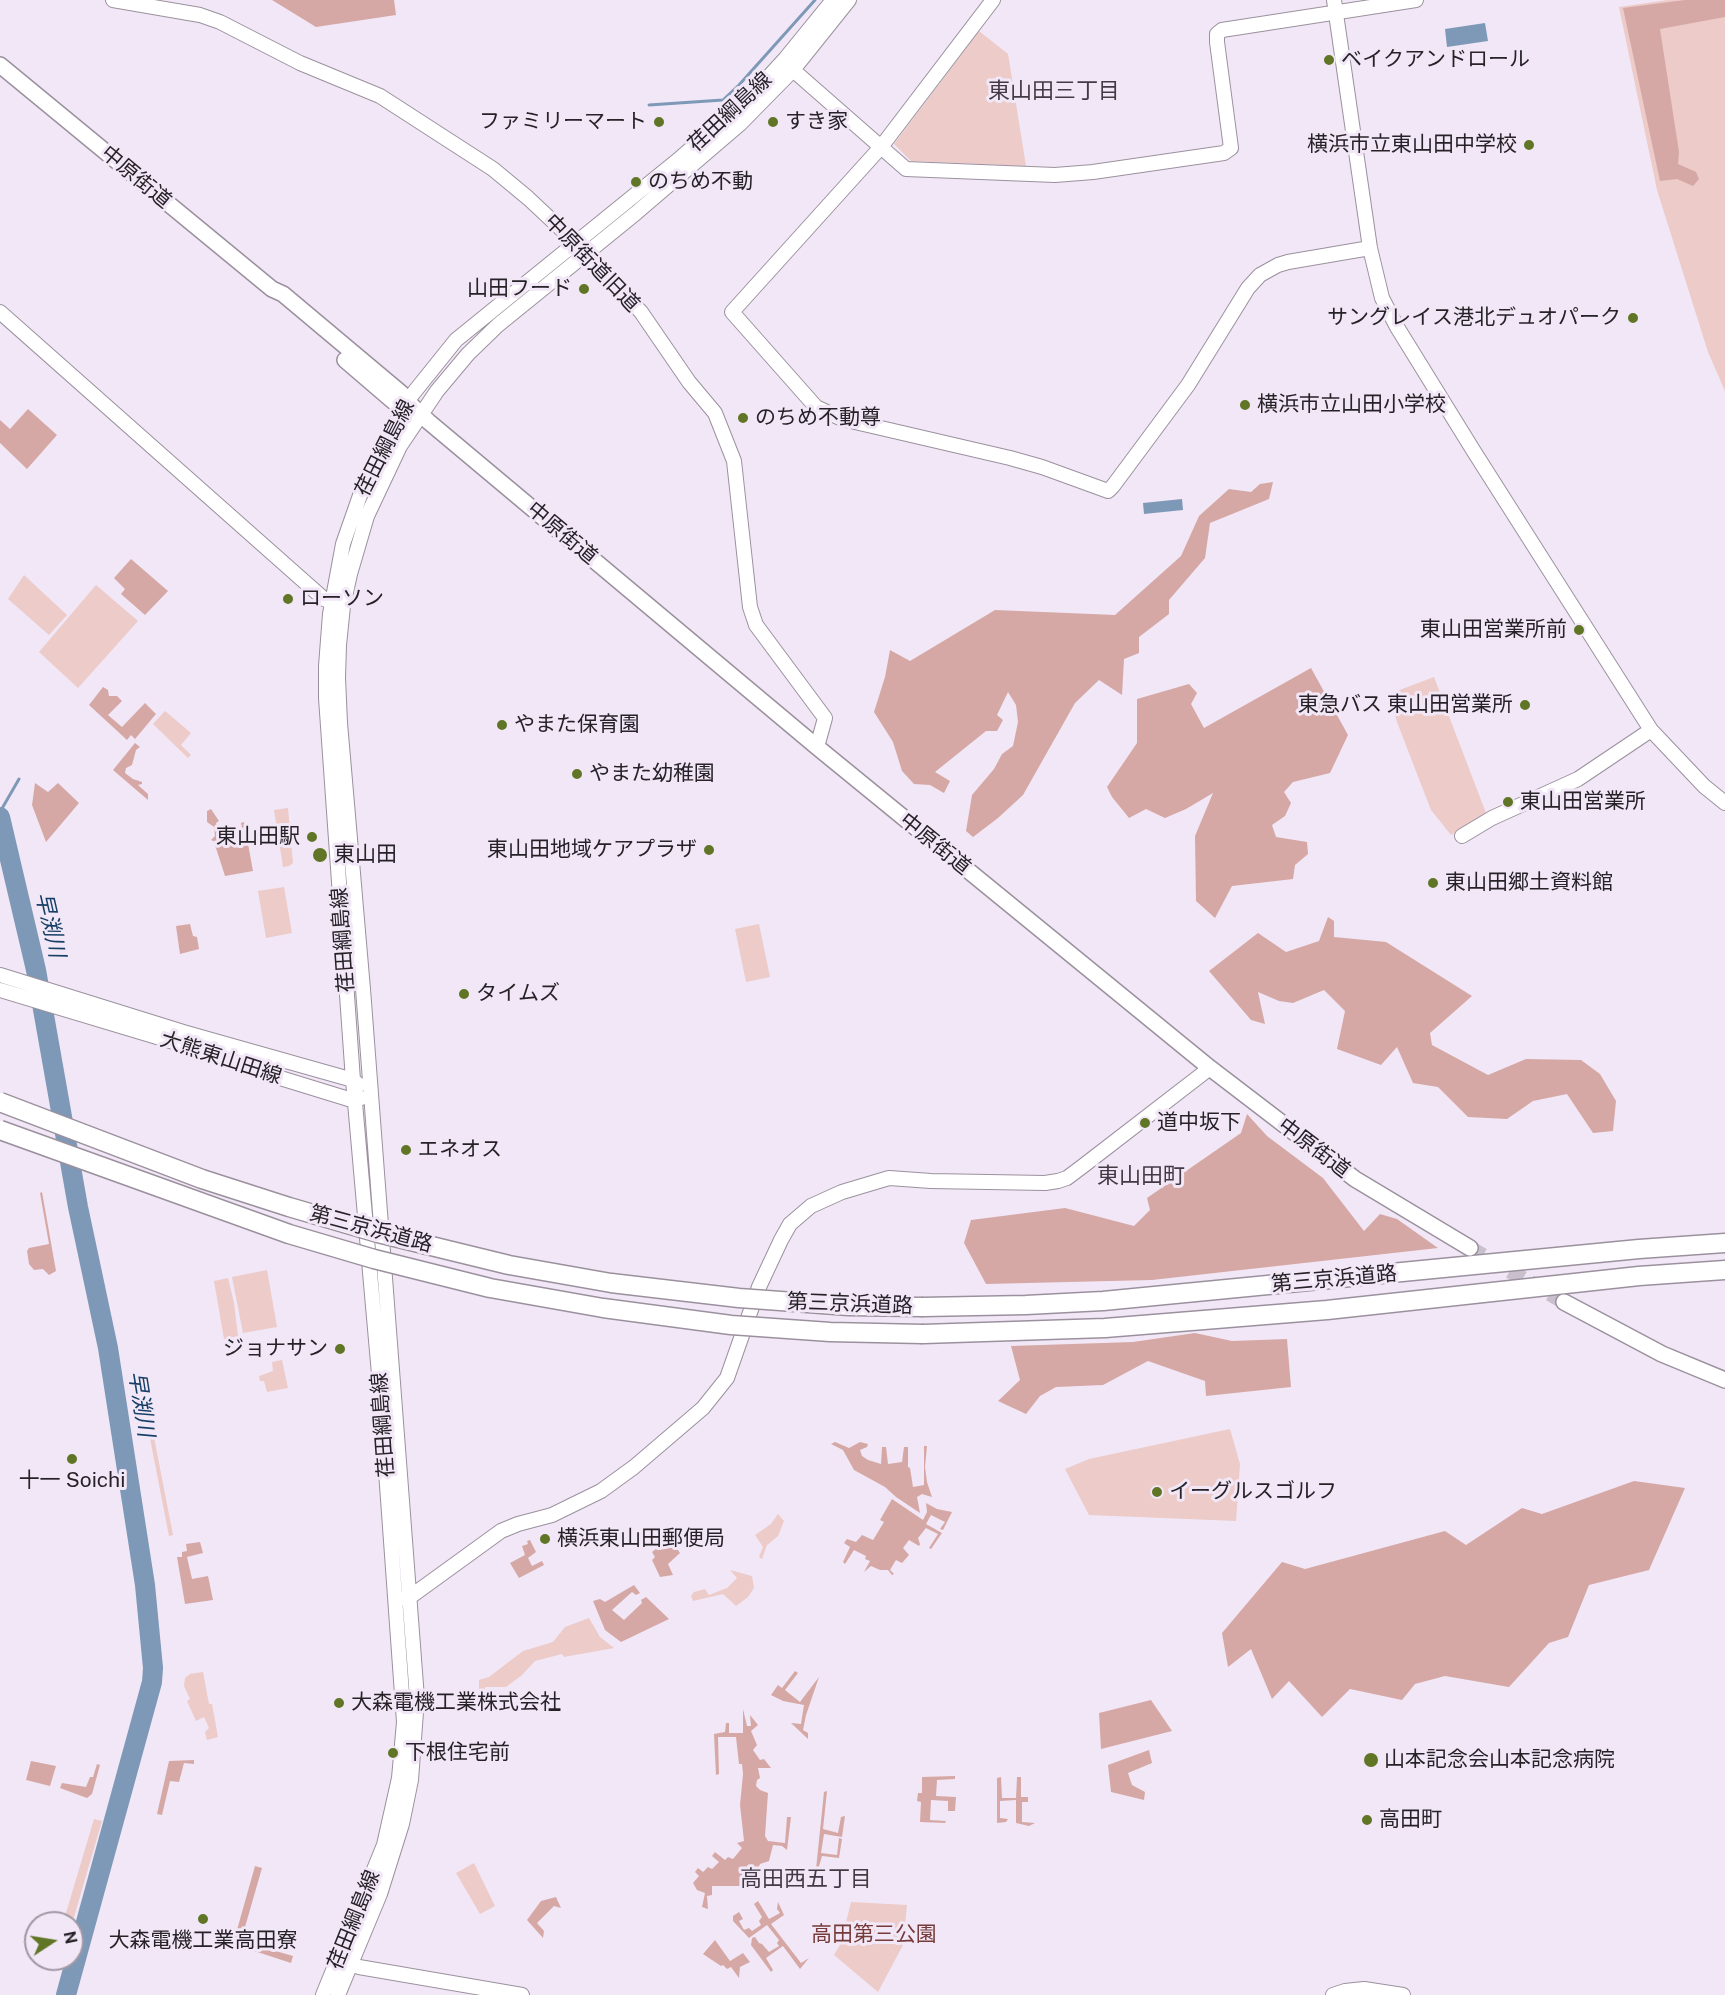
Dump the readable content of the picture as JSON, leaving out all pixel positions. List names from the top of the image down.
{
  "streets": {
    "highway": ["第三京浜道路"],
    "main road": ["中原街道"],
    "street": ["荏田綱島線", "中原街道旧道", "大熊東山田線"]
  },
  "crossings": [
    ["荏田綱島線", "中原街道"],
    ["荏田綱島線", "中原街道旧道"],
    ["荏田綱島線", "大熊東山田線"],
    ["中原街道", "中原街道旧道"]
  ],
  "districts": ["東山田三丁目", "東山田町", "高田西五丁目"],
  "water": ["早渕川"],
  "parks": ["高田第三公園"],
  "places": [
    "ベイクアンドロール",
    "ファミリーマート",
    "すき家",
    "横浜市立東山田中学校",
    "のちめ不動",
    "山田フード",
    "サングレイス港北デュオパーク",
    "横浜市立山田小学校",
    "のちめ不動尊",
    "ローソン",
    "東山田営業所前",
    "東急バス 東山田営業所",
    "やまた保育園",
    "やまた幼稚園",
    "東山田営業所",
    "東山田駅",
    "東山田地域ケアプラザ",
    "東山田",
    "東山田郷土資料館",
    "タイムズ",
    "道中坂下",
    "エネオス",
    "ジョナサン",
    "十一 Soichi",
    "イーグルスゴルフ",
    "横浜東山田郵便局",
    "大森電機工業株式会社",
    "下根住宅前",
    "山本記念会山本記念病院",
    "高田町",
    "大森電機工業高田寮"
  ],
  "north": "right"
}
